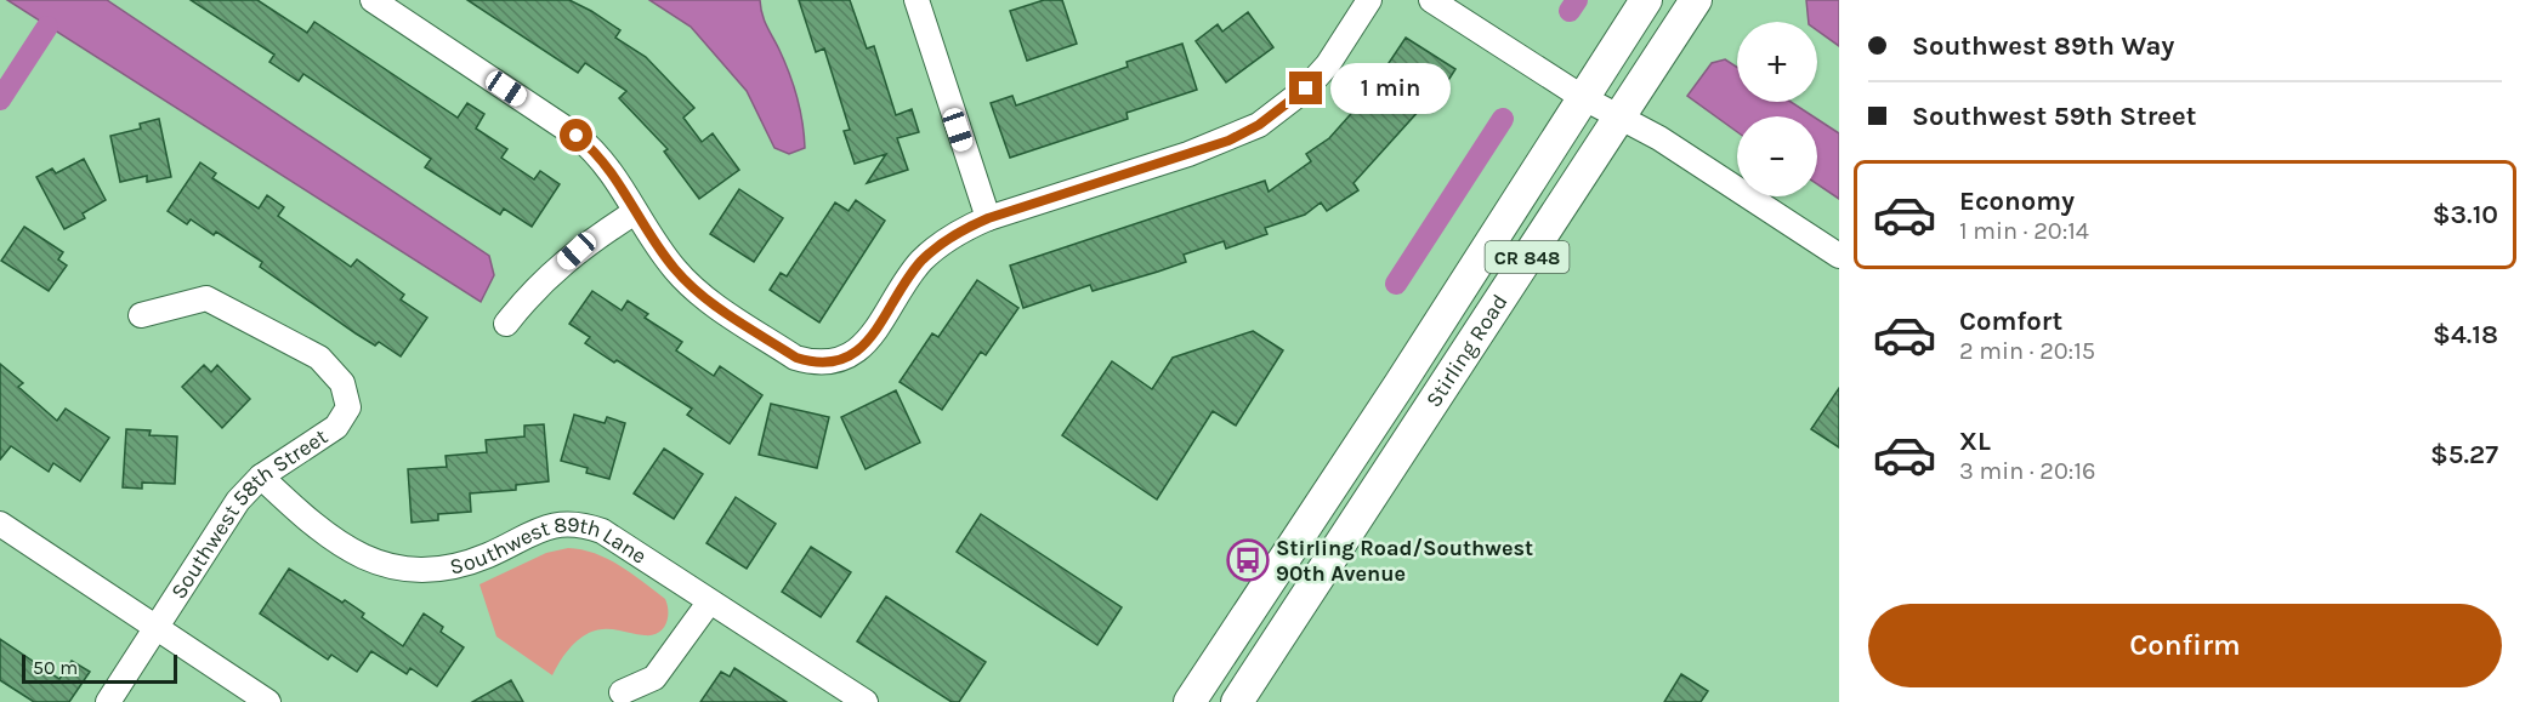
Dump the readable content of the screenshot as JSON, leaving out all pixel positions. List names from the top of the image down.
{
  "streets": {
    "main road": ["CR 848", "Stirling Road"],
    "street": ["Southwest 58th Street", "Southwest 89th Lane"]
  },
  "crossings": [
    ["Southwest 58th Street", "Southwest 89th Lane"]
  ],
  "places": {
    "bus stop": ["Stirling Road/Southwest 90th Avenue"]
  },
  "scale_bar": "50 m",
  "page": {
    "banner": ["Southwest 89th Way", "Southwest 59th Street"],
    "map_buttons": ["+", "−"],
    "bubble": "1 min",
    "list": [
      {
        "name": "Economy",
        "note": "1 min · 20:14",
        "value": "$3.10"
      },
      {
        "name": "Comfort",
        "note": "2 min · 20:15",
        "value": "$4.18"
      },
      {
        "name": "XL",
        "note": "3 min · 20:16",
        "value": "$5.27"
      }
    ],
    "buttons": "Confirm",
    "scale": "50 m"
  }
}
